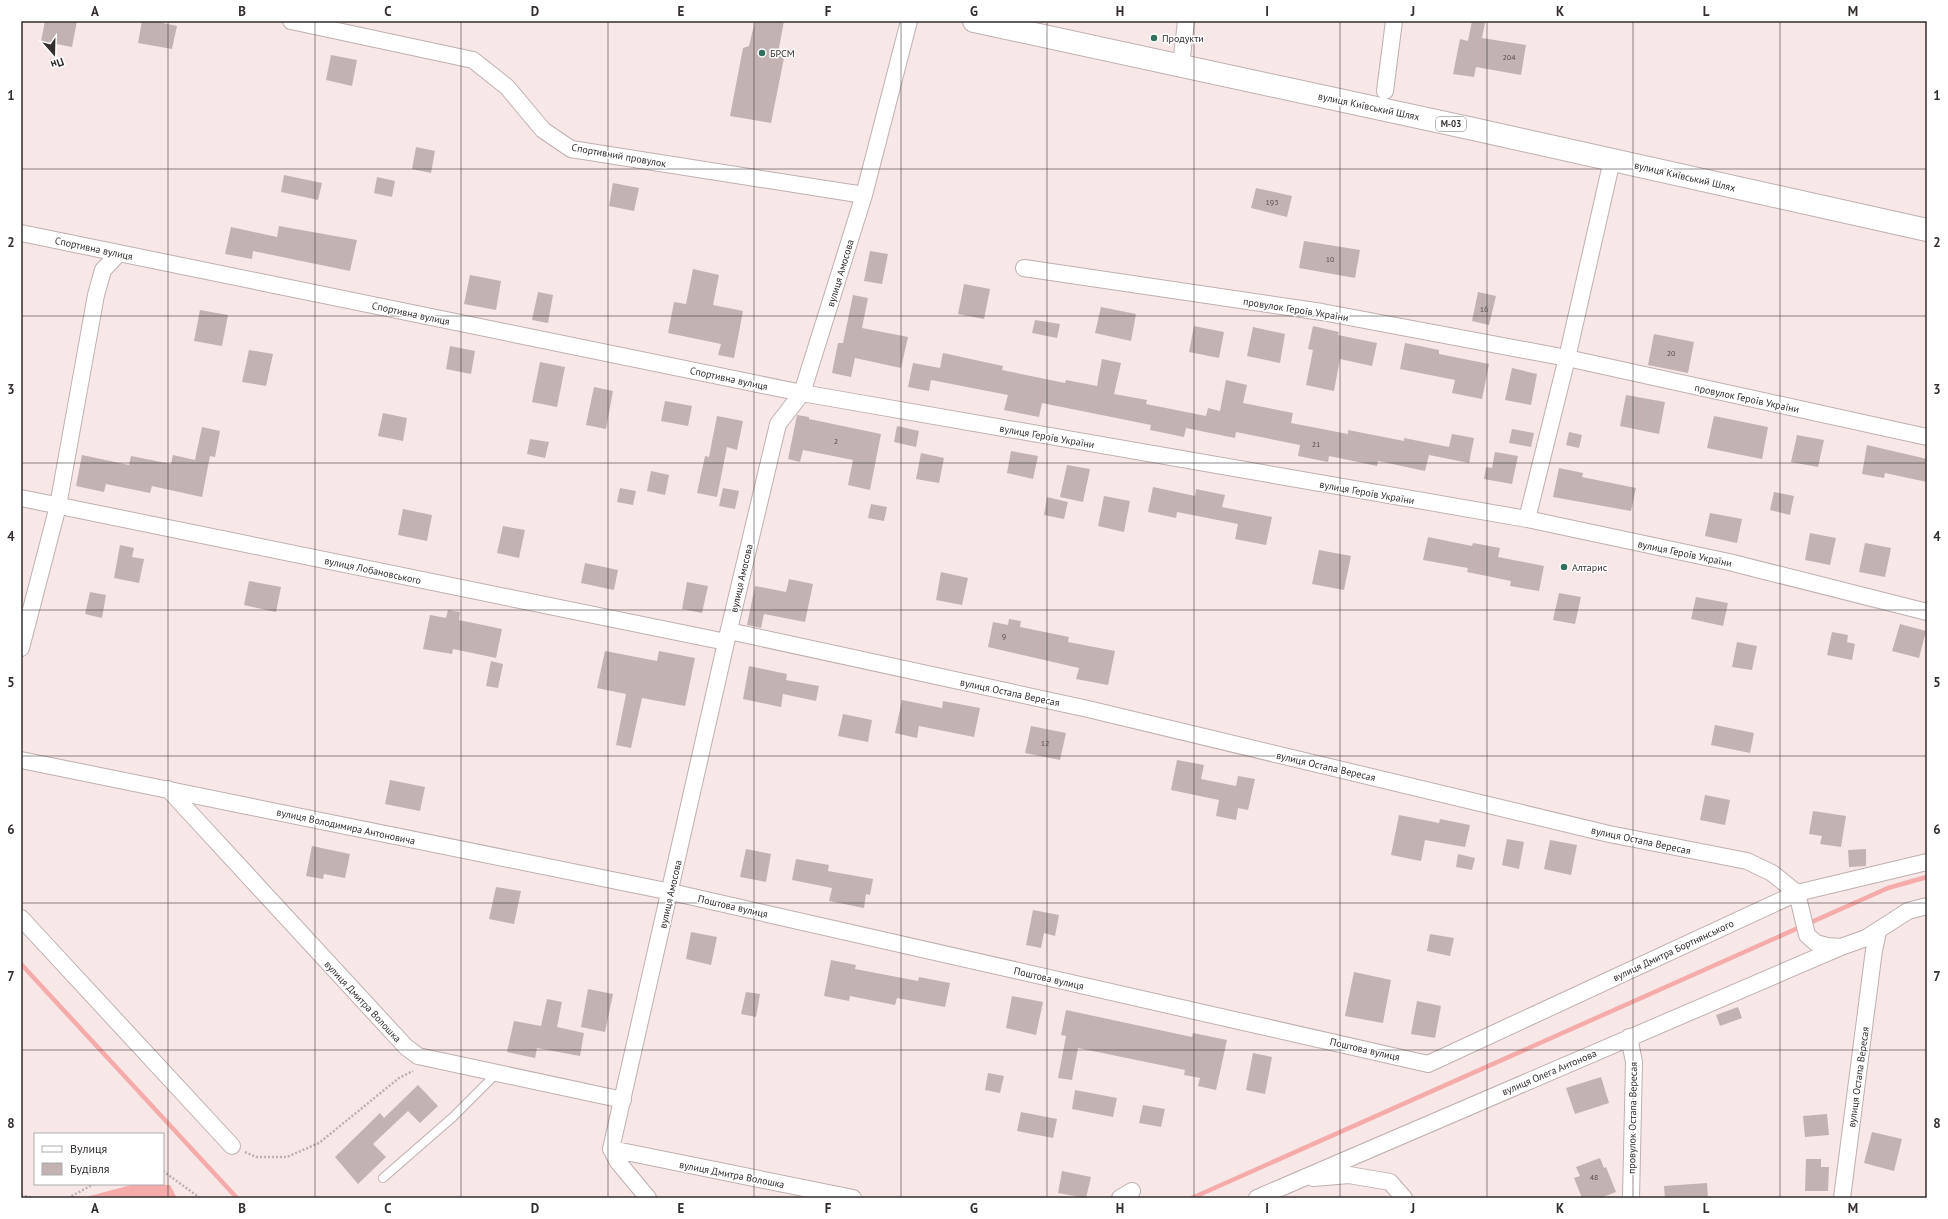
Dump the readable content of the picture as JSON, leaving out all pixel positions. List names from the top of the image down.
{
  "streets": {
    "highway": ["вулиця Київський Шлях", "М-03"],
    "street": [
      "Спортивний провулок",
      "Спортивна вулиця",
      "вулиця Амосова",
      "провулок Героїв України",
      "вулиця Героїв України",
      "вулиця Лобановського",
      "вулиця Остапа Вересая",
      "вулиця Володимира Антоновича",
      "Поштова вулиця",
      "вулиця Дмитра Бортнянського",
      "вулиця Дмитра Волошка",
      "вулиця Олега Антонова",
      "провулок Остапа Вересая"
    ]
  },
  "crossings": [
    ["Спортивний провулок", "вулиця Амосова"],
    ["Спортивна вулиця", "вулиця Амосова"],
    ["Спортивна вулиця", "вулиця Героїв України"],
    ["вулиця Амосова", "вулиця Героїв України"],
    ["вулиця Амосова", "вулиця Лобановського"],
    ["вулиця Амосова", "вулиця Остапа Вересая"],
    ["вулиця Амосова", "вулиця Володимира Антоновича"],
    ["вулиця Амосова", "Поштова вулиця"],
    ["вулиця Амосова", "вулиця Дмитра Волошка"],
    ["вулиця Лобановського", "вулиця Остапа Вересая"],
    ["вулиця Остапа Вересая", "вулиця Дмитра Бортнянського"],
    ["вулиця Володимира Антоновича", "Поштова вулиця"],
    ["вулиця Володимира Антоновича", "вулиця Дмитра Волошка"],
    ["Поштова вулиця", "вулиця Дмитра Бортнянського"],
    ["вулиця Олега Антонова", "провулок Остапа Вересая"]
  ],
  "places": ["Продукти", "БРСМ", "Алтарис"],
  "house_numbers": [
    "204",
    "193",
    "10",
    "16",
    "20",
    "2",
    "21",
    "9",
    "12",
    "48"
  ],
  "legend": ["Вулиця", "Будівля"],
  "north": "bottom",
  "grid": {
    "columns": [
      "A",
      "B",
      "C",
      "D",
      "E",
      "F",
      "G",
      "H",
      "I",
      "J",
      "K",
      "L",
      "M"
    ],
    "rows": [
      "1",
      "2",
      "3",
      "4",
      "5",
      "6",
      "7",
      "8"
    ]
  }
}
